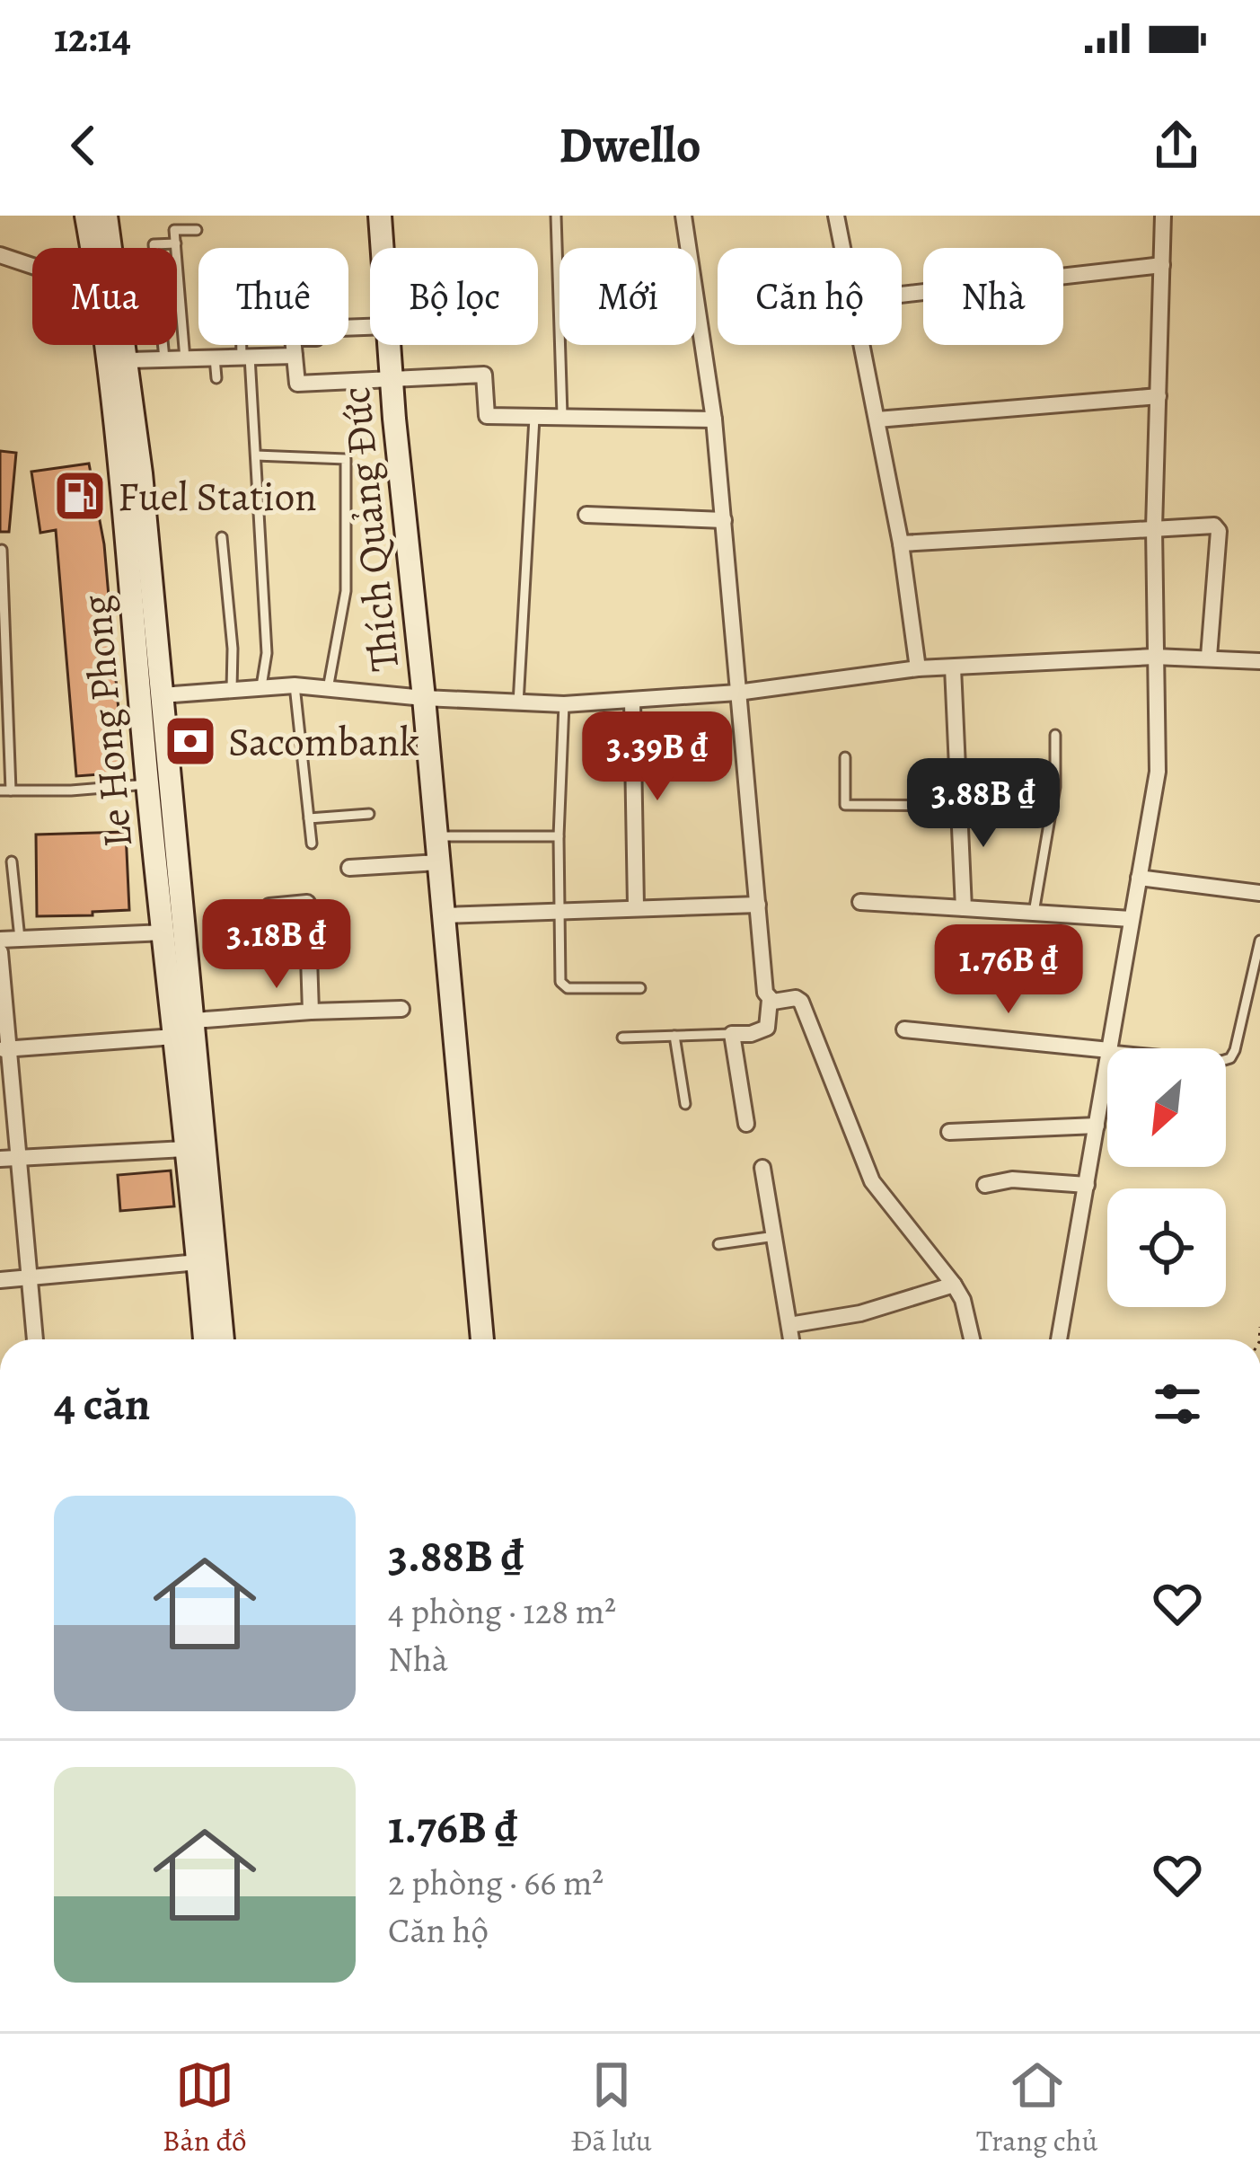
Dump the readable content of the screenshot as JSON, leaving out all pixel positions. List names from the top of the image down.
{
  "streets": {
    "main road": ["Thích Quảng Đức", "Le Hong Phong"]
  },
  "places": {
    "fuel station": ["Fuel Station"],
    "bank": ["Sacombank"]
  },
  "north": "bottom left",
  "page": {
    "status": "12:14",
    "header": "Dwello",
    "chip": [
      "Mua",
      "Thuê",
      "Bộ lọc",
      "Mới",
      "Căn hộ",
      "Nhà"
    ],
    "price": [
      "3.39B ₫",
      "3.88B ₫",
      "3.18B ₫",
      "1.76B ₫"
    ],
    "heading": "4 căn",
    "list": [
      {
        "name": "3.88B ₫",
        "note": "4 phòng · 128 m² · Nhà"
      },
      {
        "name": "1.76B ₫",
        "note": "2 phòng · 66 m² · Căn hộ"
      }
    ],
    "tabs": ["Bản đồ", "Đã lưu", "Trang chủ"]
  }
}
